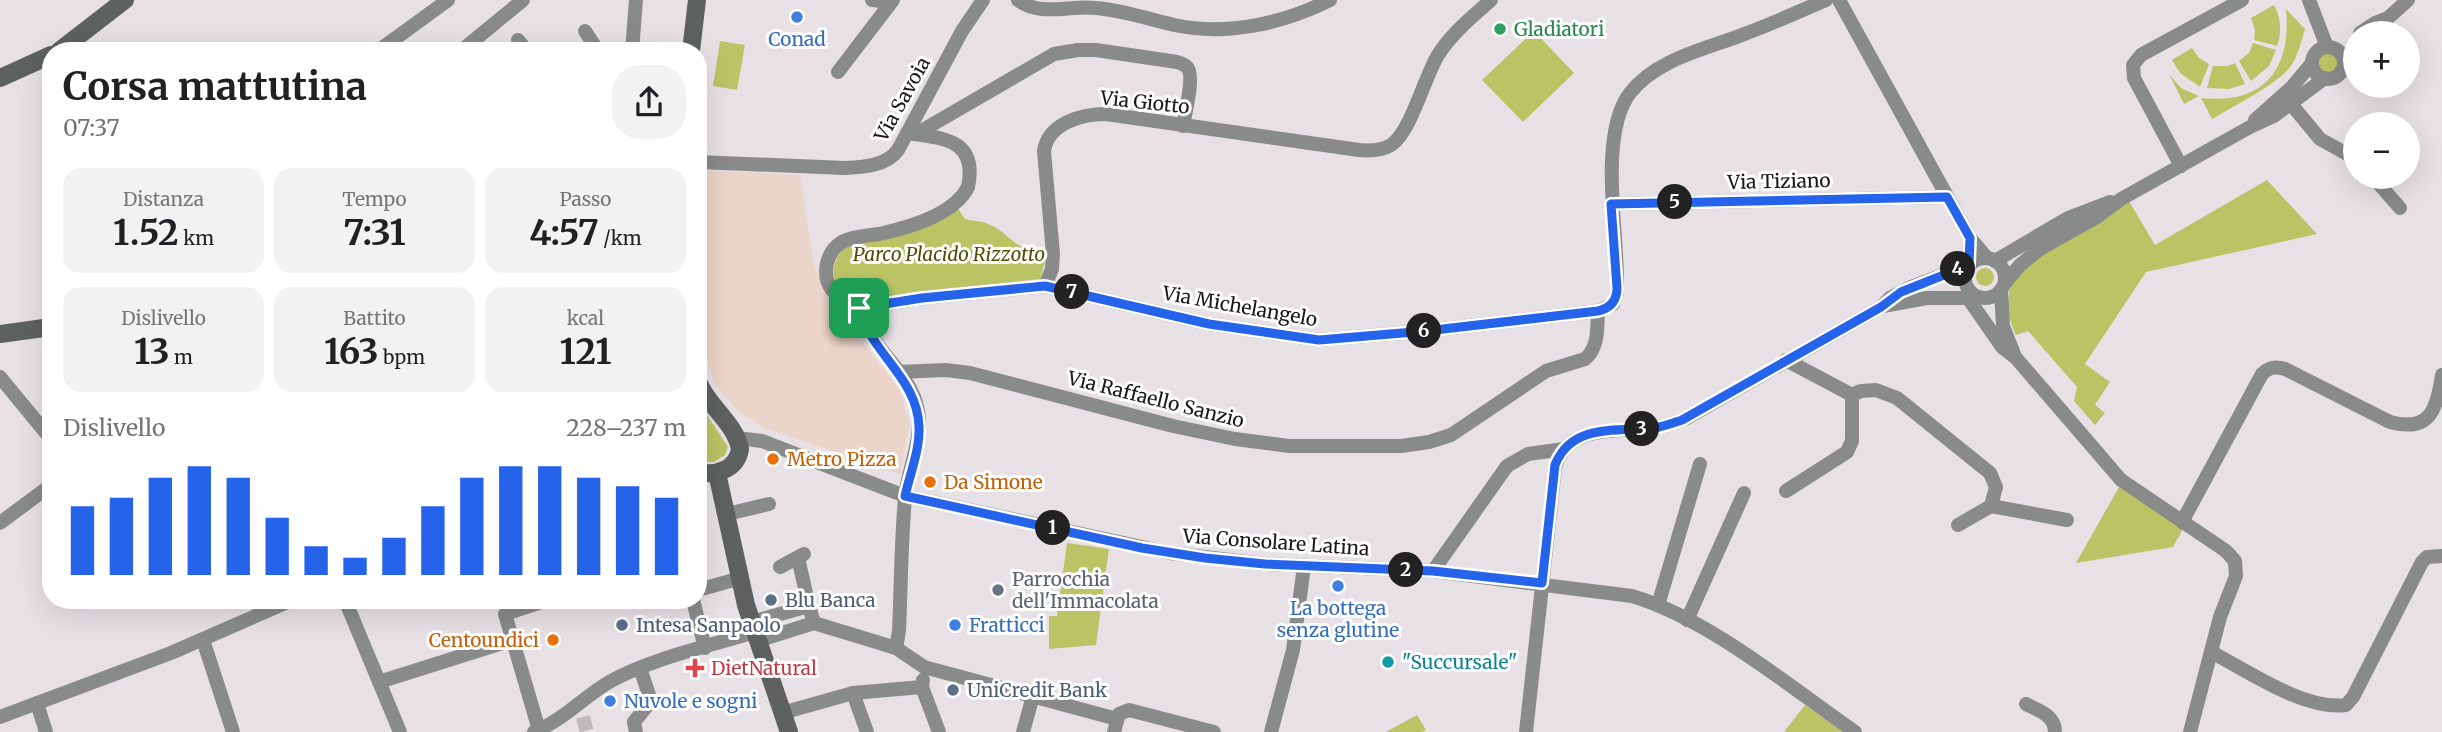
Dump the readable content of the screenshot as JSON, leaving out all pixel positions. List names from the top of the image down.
{
  "streets": {
    "street": [
      "Via Savoia",
      "Via Giotto",
      "Via Tiziano",
      "Via Michelangelo",
      "Via Raffaello Sanzio",
      "Via Consolare Latina"
    ]
  },
  "crossings": [
    ["Via Giotto", "Via Michelangelo"],
    ["Via Michelangelo", "Via Raffaello Sanzio"]
  ],
  "parks": ["Parco Placido Rizzotto"],
  "places": {
    "other": [
      "Conad",
      "Gladiatori",
      "Metro Pizza",
      "Da Simone",
      "La bottega senza glutine",
      "Parrocchia dell'Immacolata",
      "Blu Banca",
      "Intesa Sanpaolo",
      "Fratticci",
      "Centoundici",
      "\"Succursale\"",
      "UniCredit Bank",
      "Nuvole e sogni"
    ],
    "health": ["DietNatural"]
  },
  "page": {
    "map_buttons": ["+", "−"],
    "heading": ["Corsa mattutina", "07:37"],
    "stats": [
      ["Distanza", "1.52 km"],
      ["Tempo", "7:31"],
      ["Passo", "4:57 /km"],
      ["Dislivello", "13 m"],
      ["Battito", "163 bpm"],
      ["kcal", "121"]
    ],
    "pins": [
      "5",
      "4",
      "7",
      "6",
      "3",
      "1",
      "2"
    ],
    "chart": ["Dislivello", "228–237 m"]
  }
}
